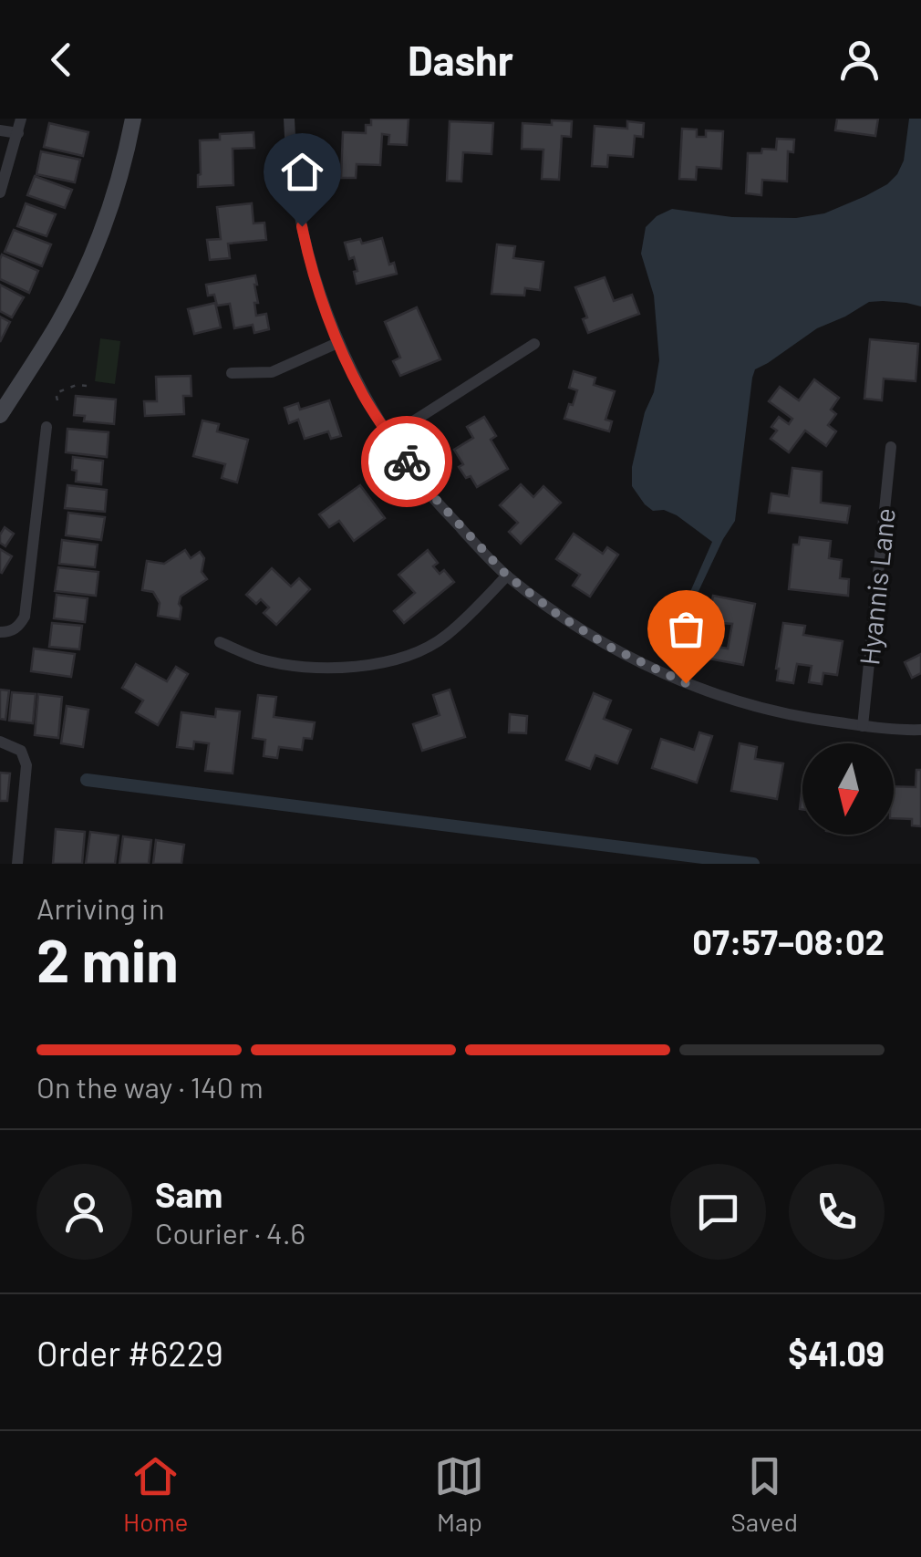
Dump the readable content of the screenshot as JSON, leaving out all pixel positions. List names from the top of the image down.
{
  "streets": {
    "street": ["Hyannis Lane"]
  },
  "north": "bottom",
  "page": {
    "header": "Dashr",
    "heading": ["2 min", "Arriving in", "07:57–08:02"],
    "panel": [
      "Sam",
      "Courier · 4.6",
      "Order #6229",
      "$41.09"
    ],
    "bar": "On the way · 140 m",
    "tabs": ["Home", "Map", "Saved"]
  }
}
